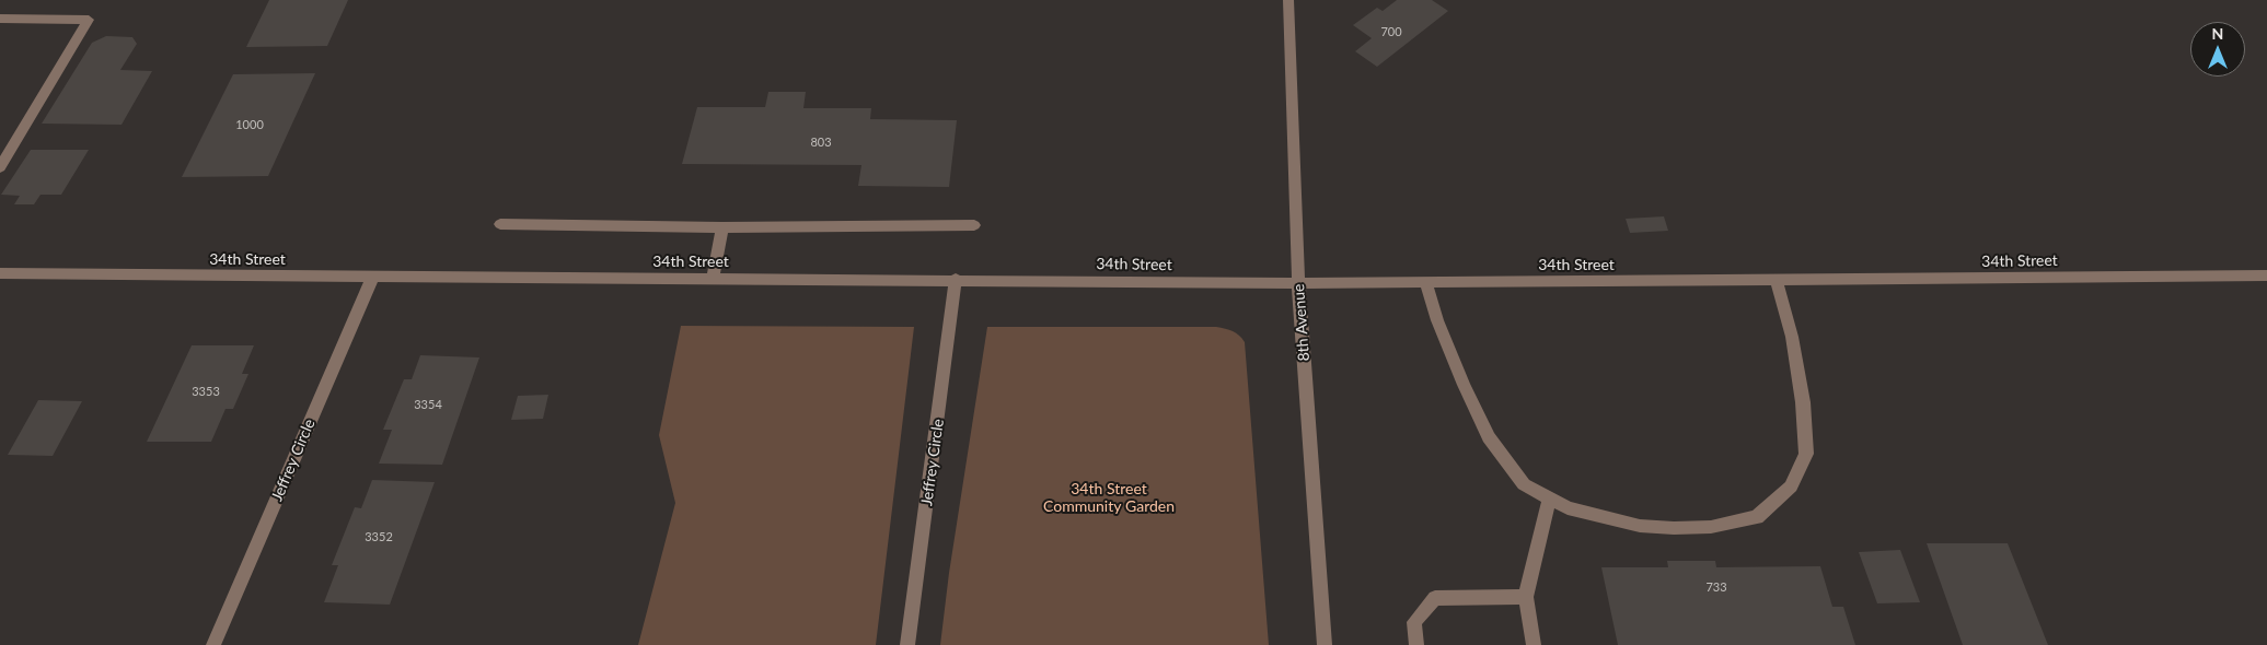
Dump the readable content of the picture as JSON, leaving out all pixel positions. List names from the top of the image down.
{
  "streets": {
    "street": ["34th Street", "8th Avenue", "Jeffrey Circle"]
  },
  "crossings": [
    ["34th Street", "8th Avenue"],
    ["34th Street", "Jeffrey Circle"]
  ],
  "parks": ["34th Street Community Garden"],
  "house_numbers": [
    "700",
    "1000",
    "803",
    "3353",
    "3354",
    "3352",
    "733"
  ],
  "north": "top"
}
